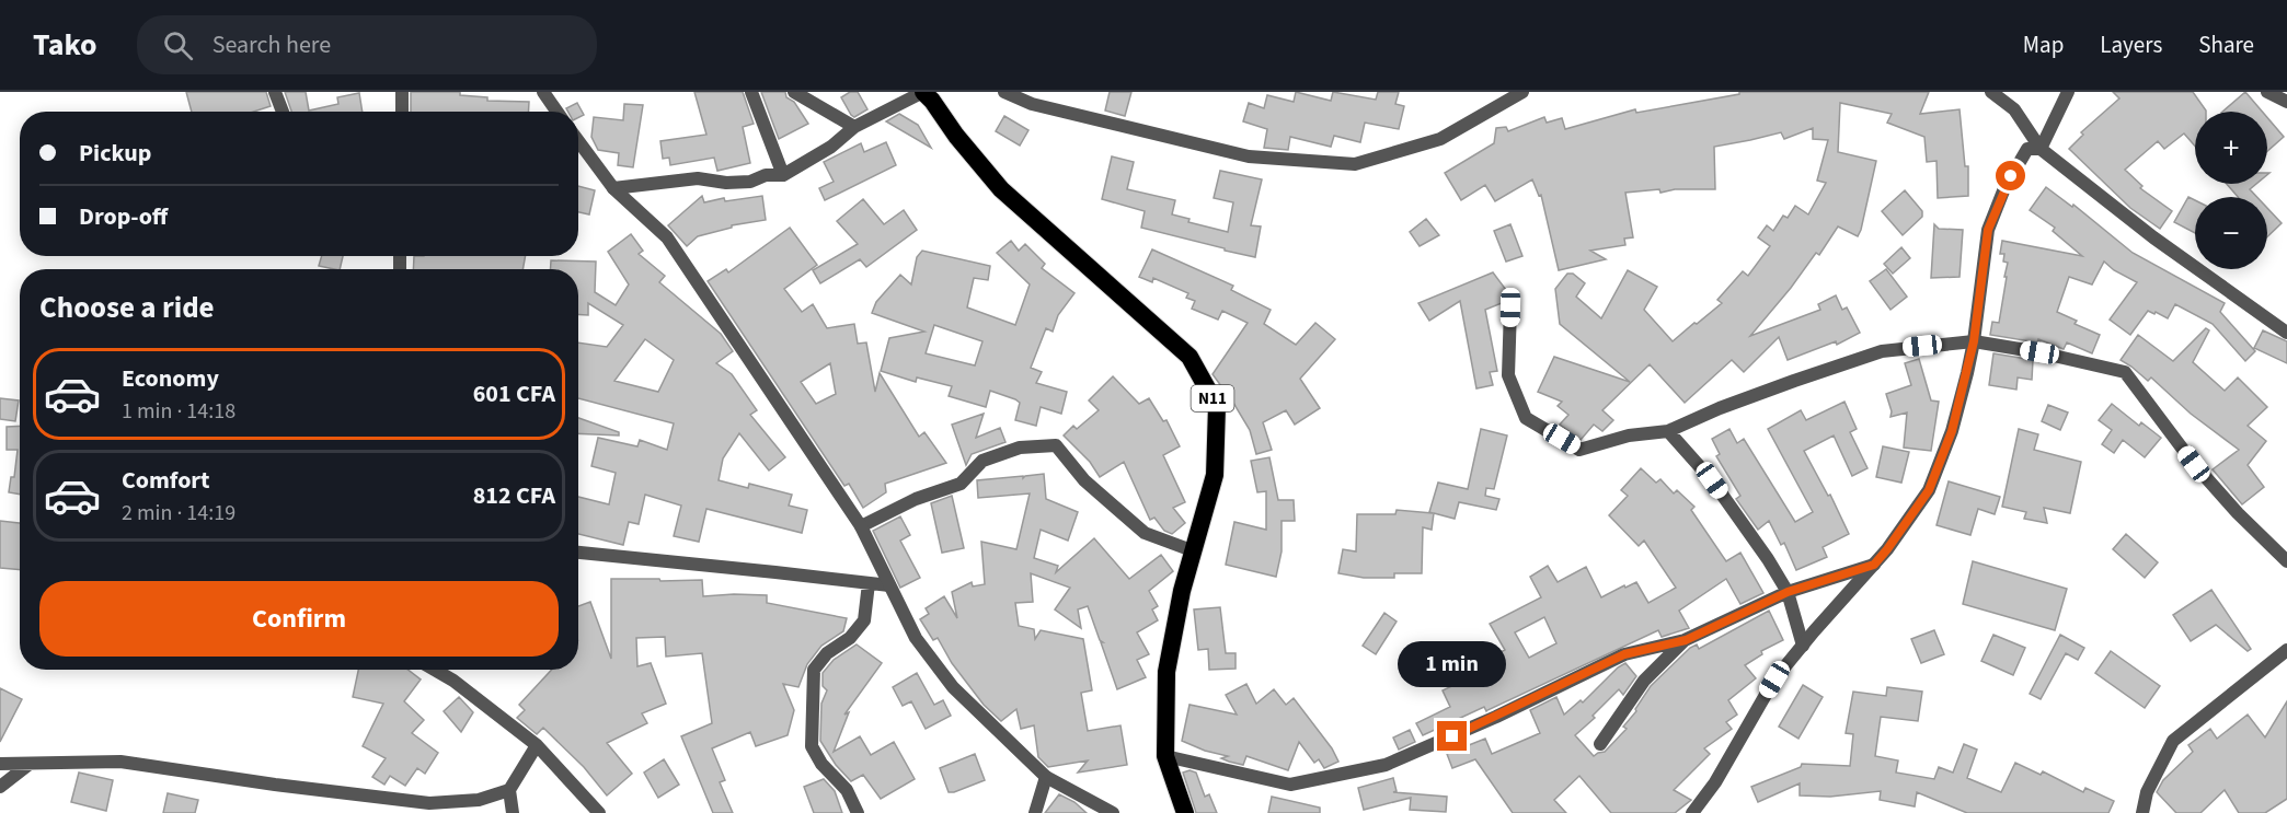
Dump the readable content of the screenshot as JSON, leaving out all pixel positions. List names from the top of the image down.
{
  "streets": {
    "highway": ["N11"]
  },
  "page": {
    "header": "Tako",
    "search": "Search here",
    "nav": ["Map", "Layers", "Share"],
    "map_buttons": ["+", "−"],
    "banner": ["Pickup", "Drop-off"],
    "heading": "Choose a ride",
    "list": [
      {
        "name": "Economy",
        "note": "1 min · 14:18",
        "value": "601 CFA"
      },
      {
        "name": "Comfort",
        "note": "2 min · 14:19",
        "value": "812 CFA"
      }
    ],
    "buttons": "Confirm",
    "bubble": "1 min"
  }
}
